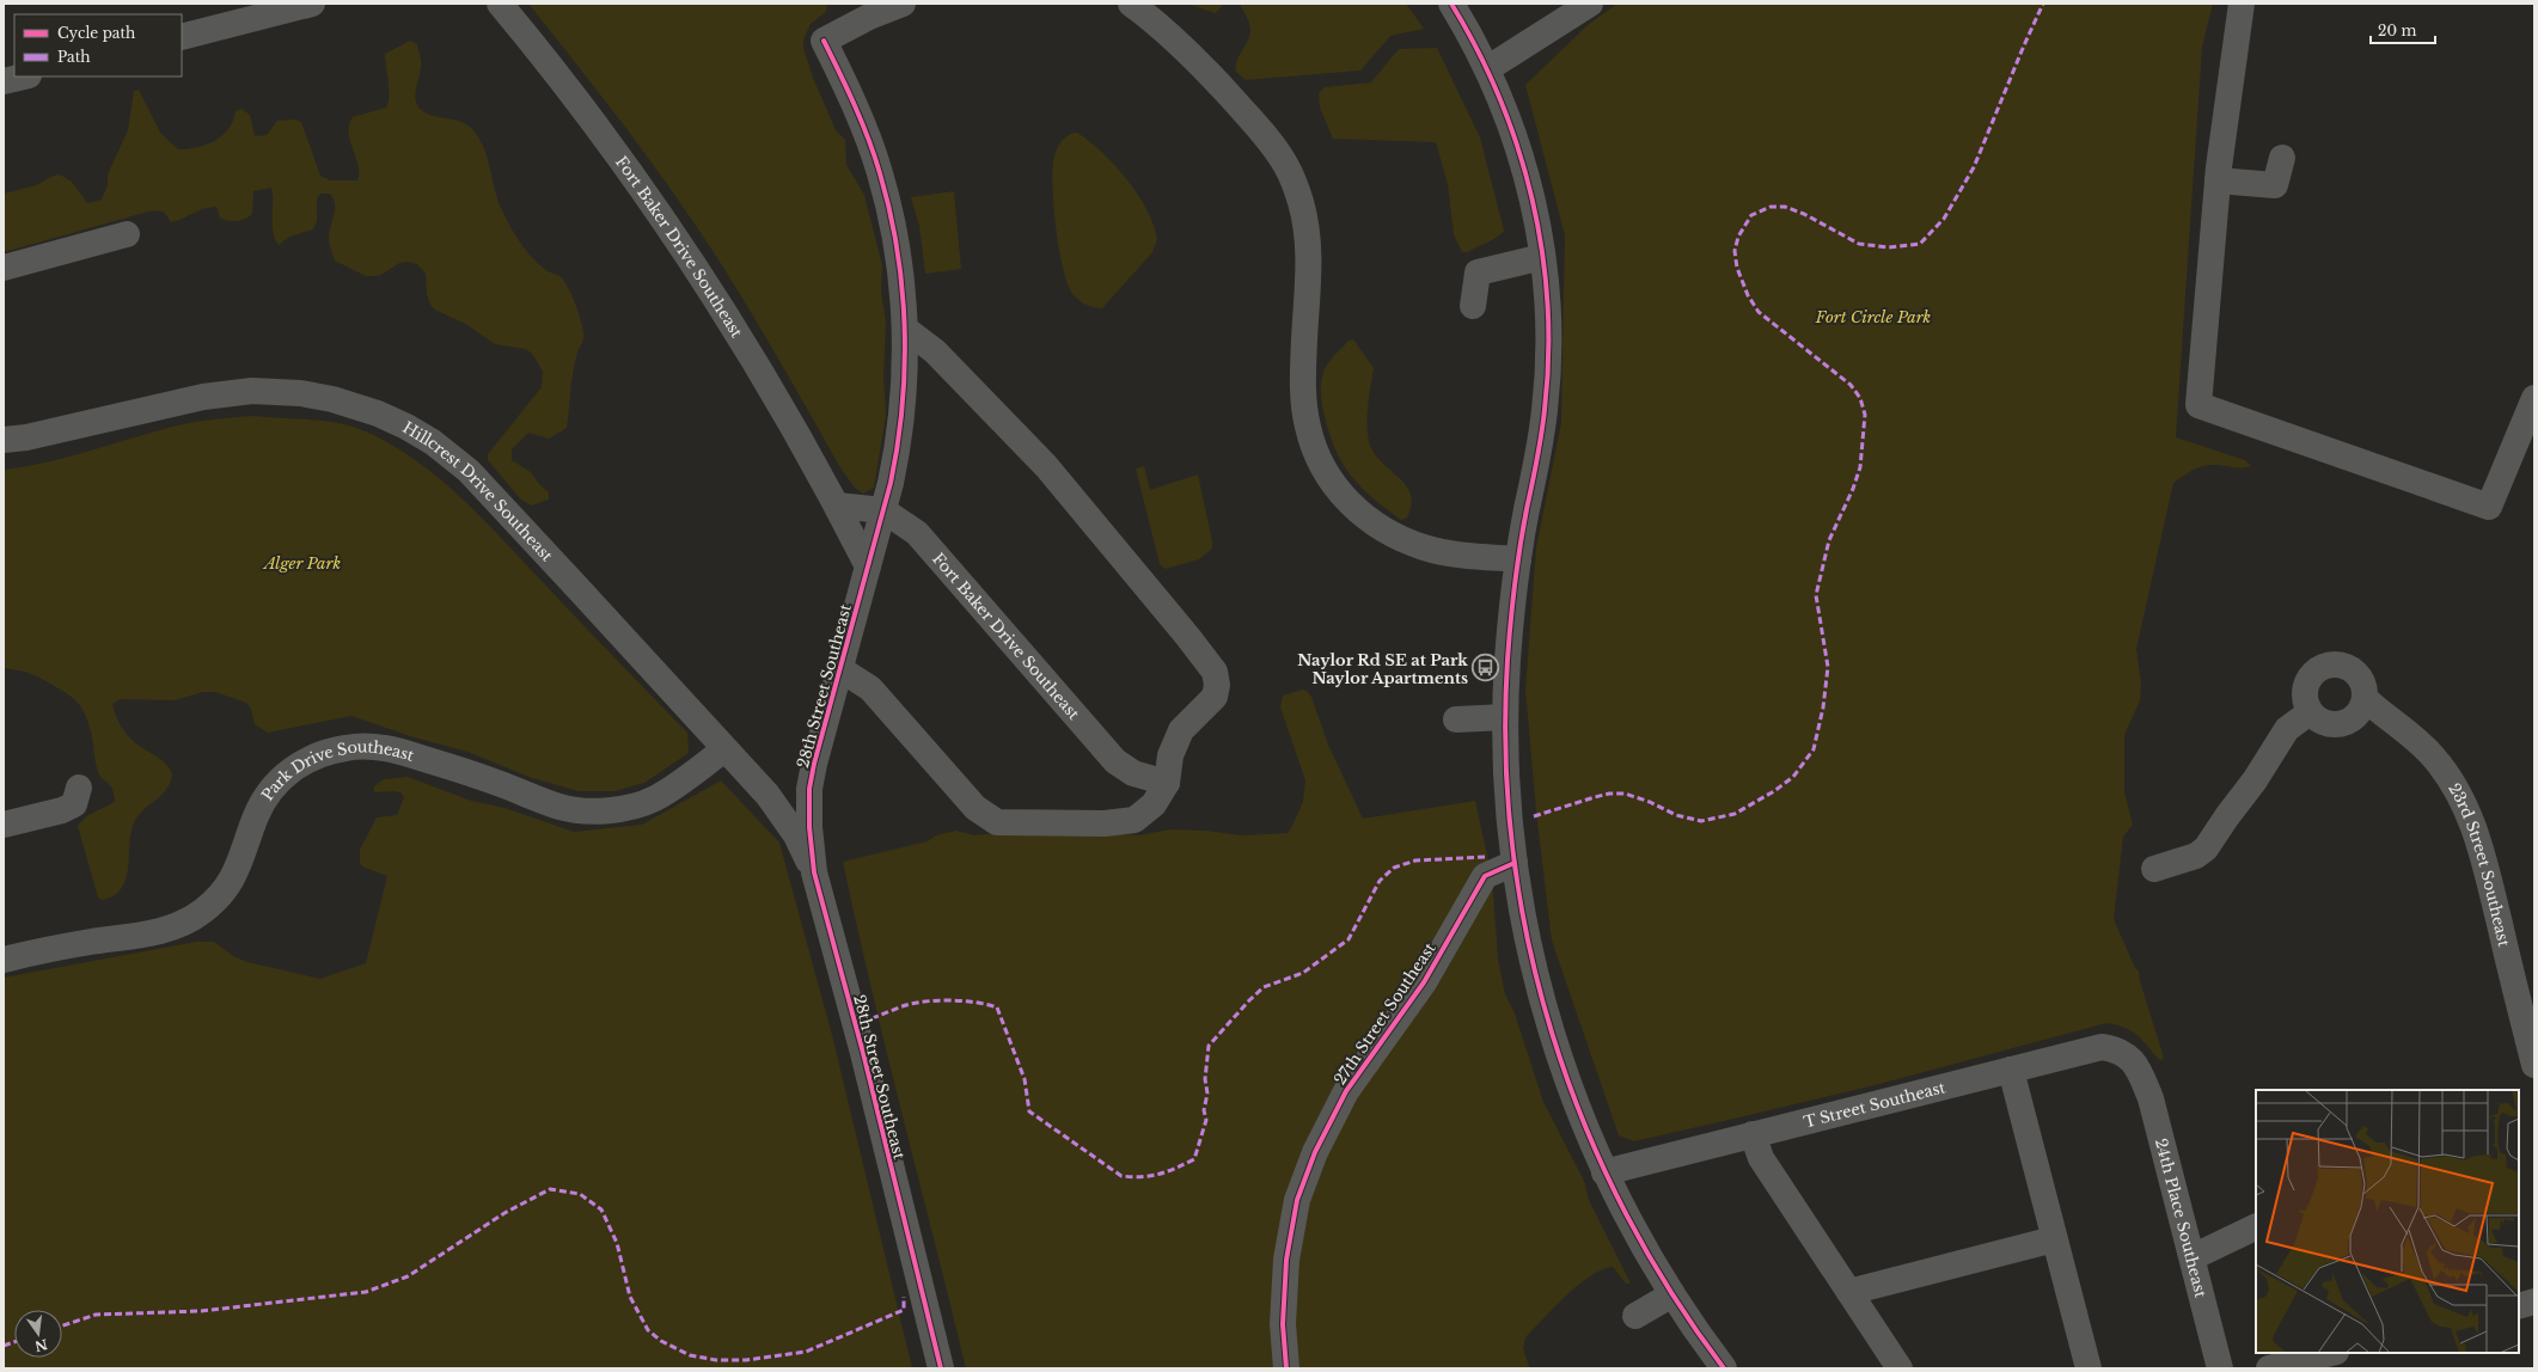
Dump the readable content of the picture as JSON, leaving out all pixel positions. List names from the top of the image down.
{
  "streets": {
    "street": [
      "Fort Baker Drive Southeast",
      "Hillcrest Drive Southeast",
      "28th Street Southeast",
      "Park Drive Southeast",
      "23rd Street Southeast",
      "27th Street Southeast",
      "T Street Southeast",
      "24th Place Southeast"
    ]
  },
  "crossings": [
    ["Fort Baker Drive Southeast", "28th Street Southeast"],
    ["Hillcrest Drive Southeast", "28th Street Southeast"],
    ["Hillcrest Drive Southeast", "Park Drive Southeast"],
    ["T Street Southeast", "24th Place Southeast"]
  ],
  "parks": ["Fort Circle Park", "Alger Park"],
  "places": {
    "bus stop": ["Naylor Rd SE at Park Naylor Apartments"]
  },
  "legend": ["Cycle path", "Path"],
  "scale_bar": "20 m",
  "north": "bottom"
}
